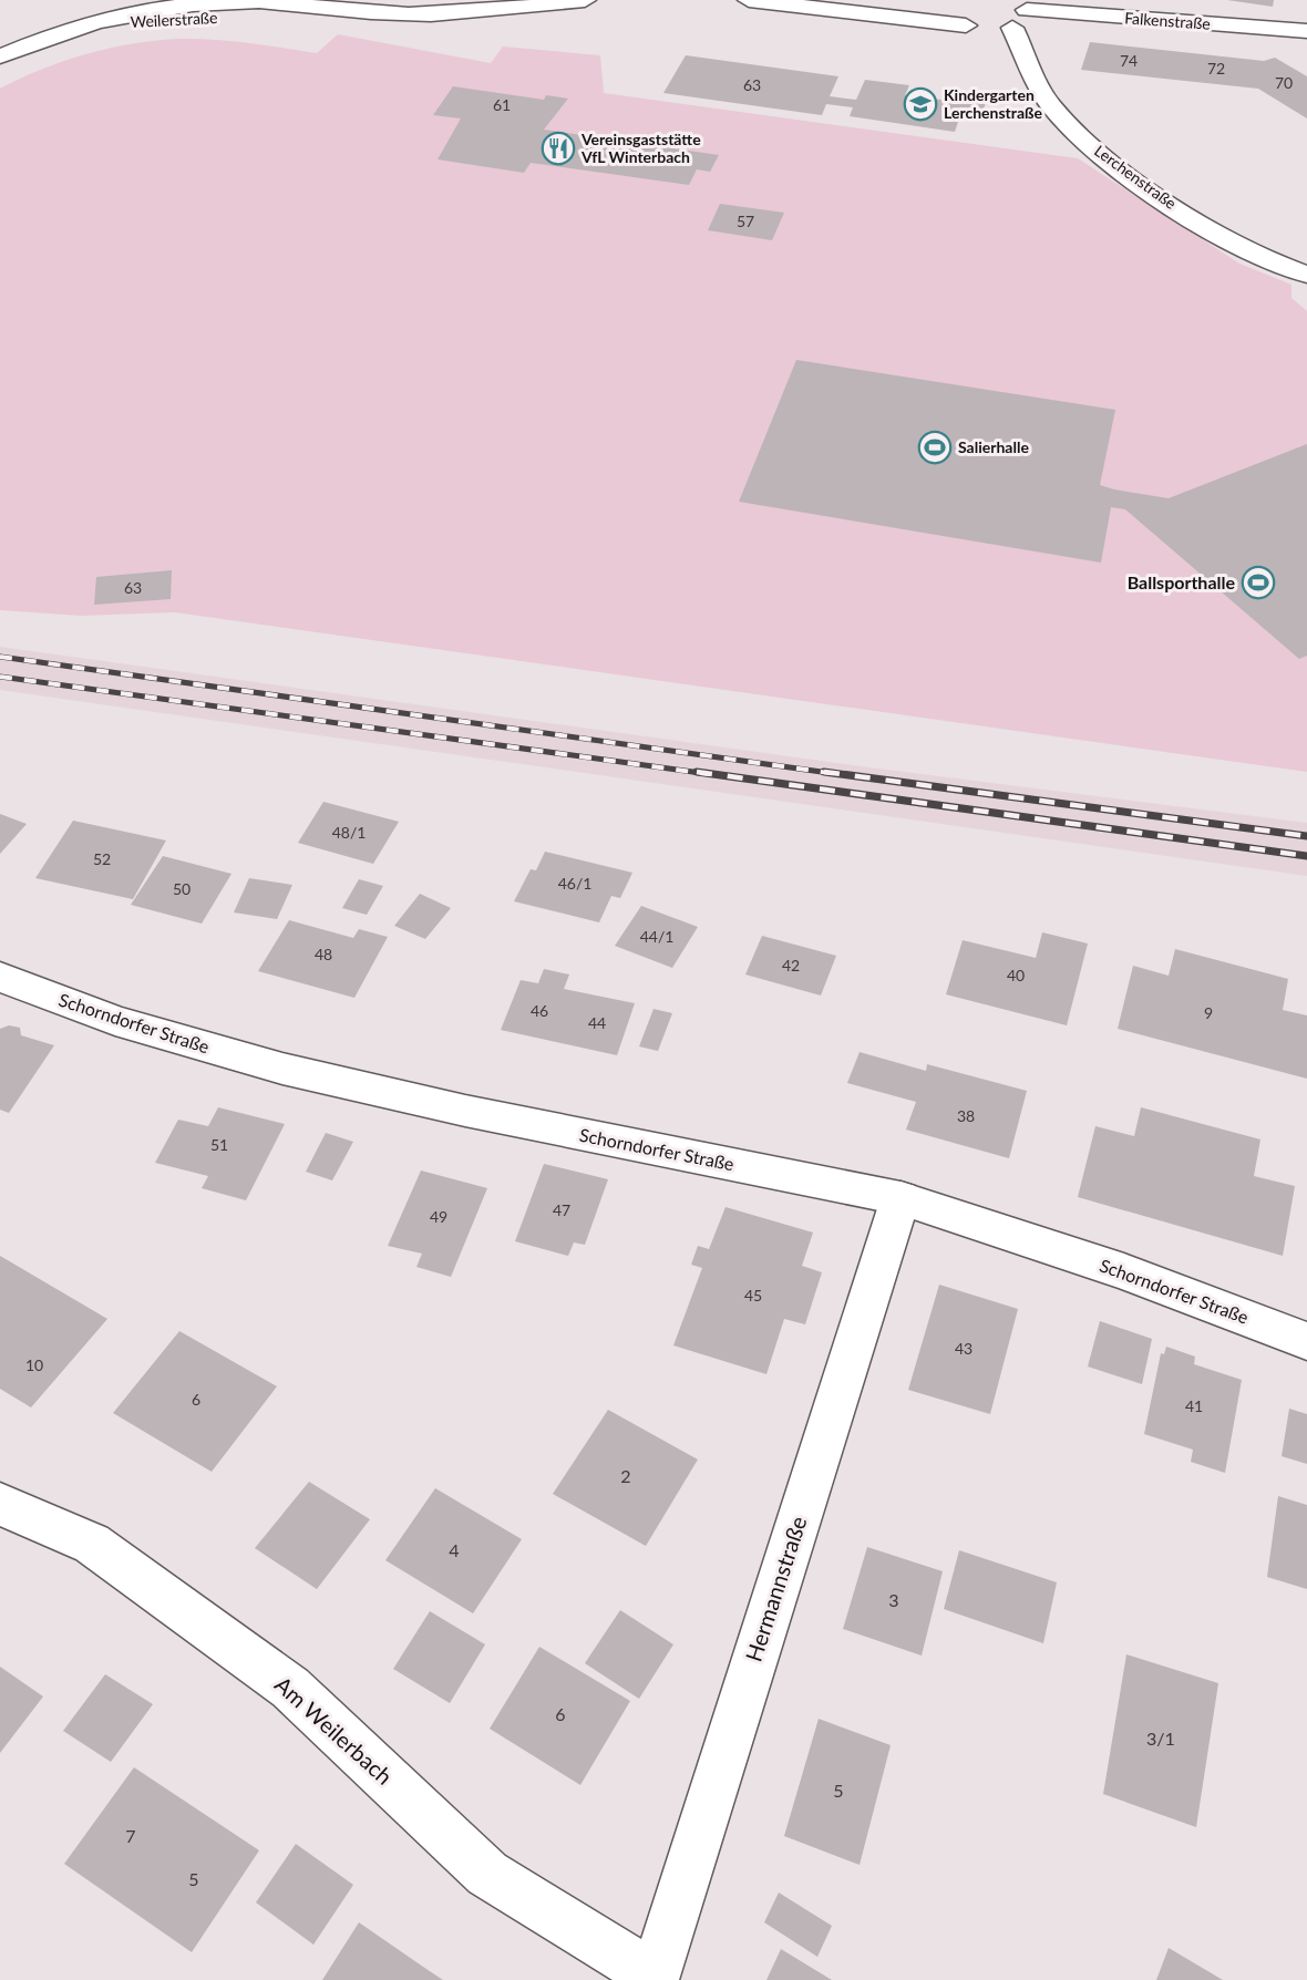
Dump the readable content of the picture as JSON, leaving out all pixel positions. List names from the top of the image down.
{
  "streets": {
    "street": [
      "Weilerstraße",
      "Falkenstraße",
      "Lerchenstraße",
      "Schorndorfer Straße",
      "Hermannstraße",
      "Am Weilerbach"
    ]
  },
  "crossings": [
    ["Falkenstraße", "Lerchenstraße"],
    ["Schorndorfer Straße", "Hermannstraße"],
    ["Hermannstraße", "Am Weilerbach"]
  ],
  "places": {
    "school or university": ["Kindergarten Lerchenstraße"],
    "restaurant": ["Vereinsgaststätte VfL Winterbach"],
    "sports": ["Salierhalle", "Ballsporthalle"]
  },
  "house_numbers": [
    "74",
    "72",
    "70",
    "63",
    "61",
    "57",
    "63",
    "48/1",
    "52",
    "46/1",
    "50",
    "44/1",
    "48",
    "42",
    "40",
    "46",
    "9",
    "44",
    "38",
    "51",
    "47",
    "49",
    "45",
    "43",
    "10",
    "6",
    "41",
    "2",
    "4",
    "3",
    "6",
    "3/1",
    "5",
    "7",
    "5"
  ]
}
